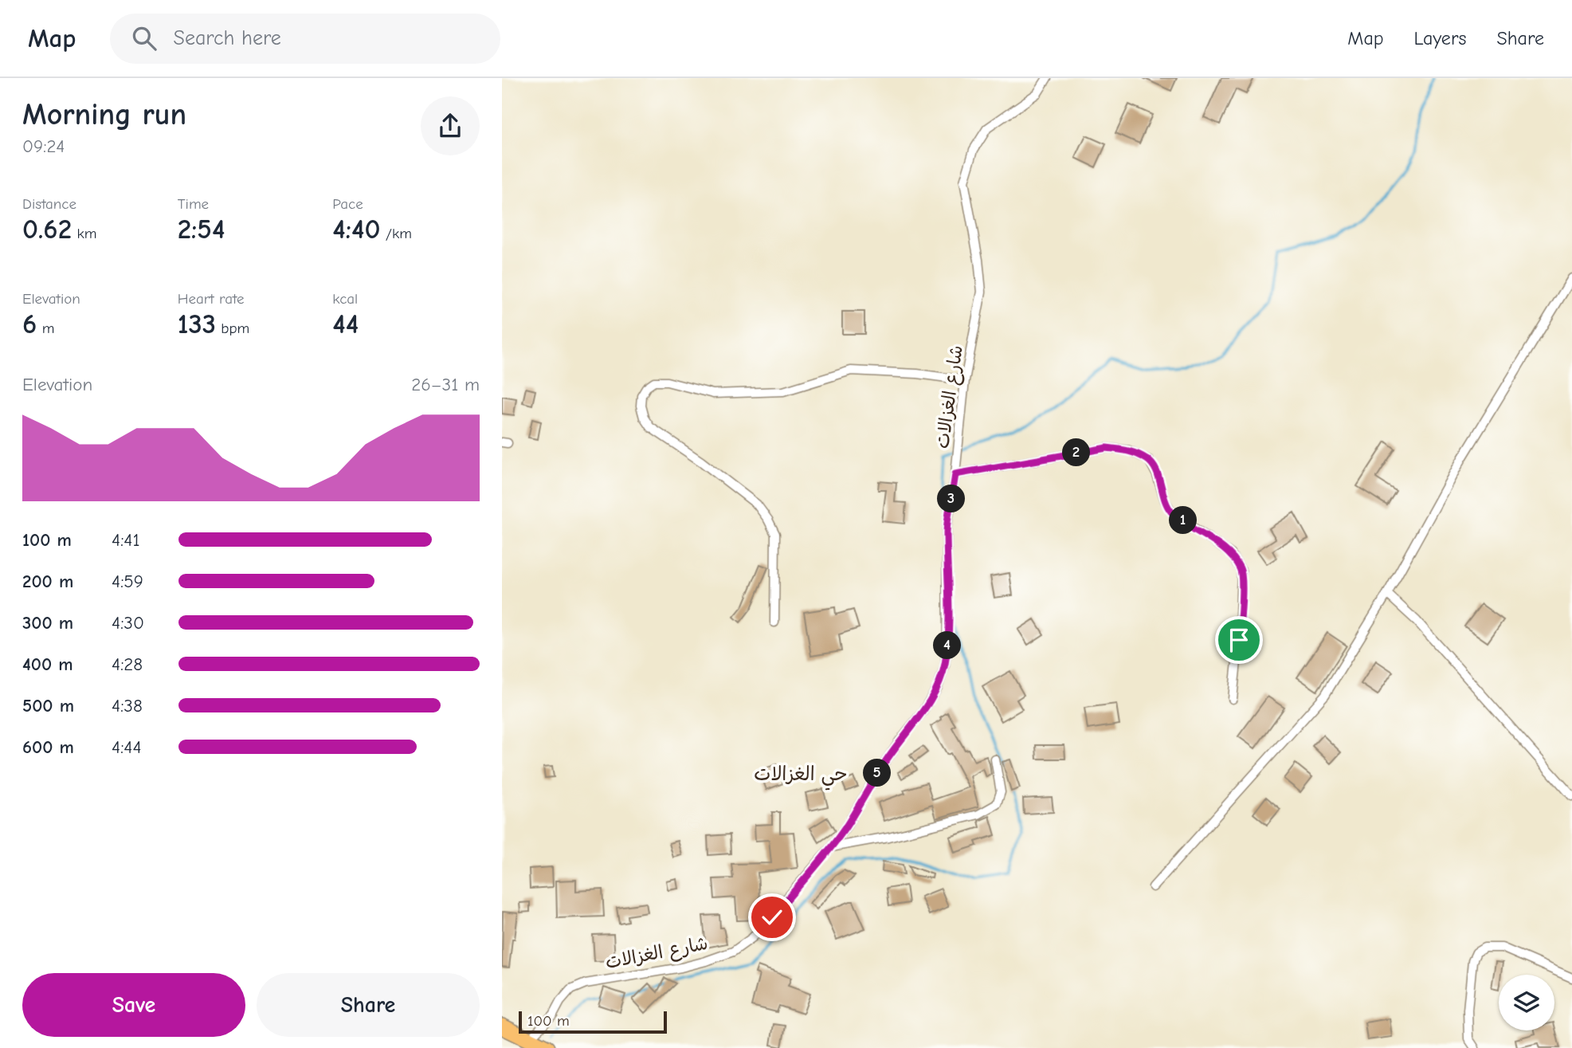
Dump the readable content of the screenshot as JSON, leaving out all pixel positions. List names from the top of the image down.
{
  "streets": {
    "street": ["شارع الغزالات"]
  },
  "districts": ["حي الغزالات"],
  "scale_bar": "100 m",
  "page": {
    "header": "Map",
    "search": "Search here",
    "nav": ["Map", "Layers", "Share"],
    "heading": ["Morning run", "09:24"],
    "stats": [
      ["Distance", "0.62 km"],
      ["Time", "2:54"],
      ["Pace", "4:40 /km"],
      ["Elevation", "6 m"],
      ["Heart rate", "133 bpm"],
      ["kcal", "44"]
    ],
    "chart": ["Elevation", "26–31 m"],
    "pins": [
      "2",
      "3",
      "1",
      "4",
      "5"
    ],
    "list": [
      {
        "name": "100 m",
        "note": "4:41"
      },
      {
        "name": "200 m",
        "note": "4:59"
      },
      {
        "name": "300 m",
        "note": "4:30"
      },
      {
        "name": "400 m",
        "note": "4:28"
      },
      {
        "name": "500 m",
        "note": "4:38"
      },
      {
        "name": "600 m",
        "note": "4:44"
      }
    ],
    "buttons": ["Save", "Share"],
    "scale": "100 m"
  }
}
